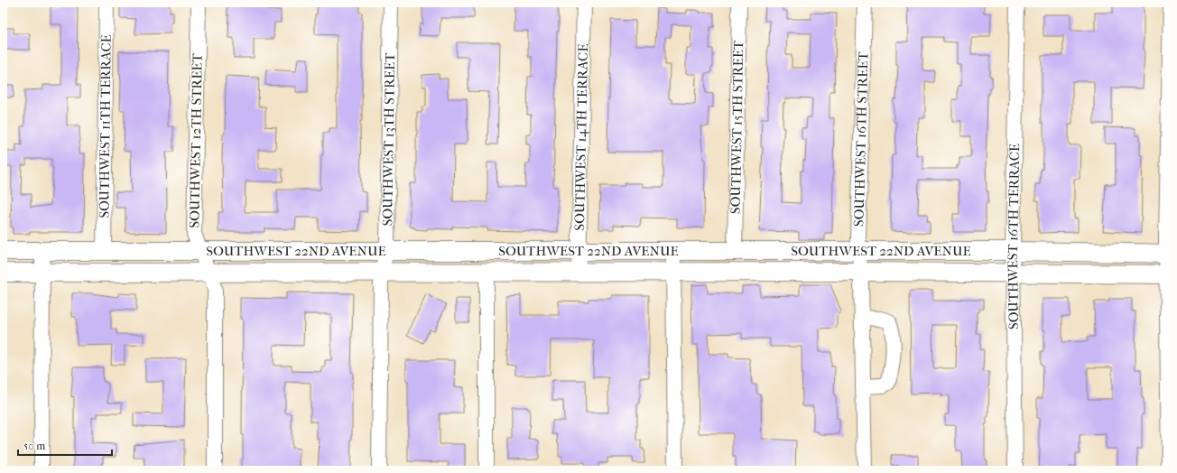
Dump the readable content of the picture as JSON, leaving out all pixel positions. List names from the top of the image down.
{
  "streets": {
    "main road": ["SOUTHWEST 22ND AVENUE"],
    "street": [
      "SOUTHWEST 11TH TERRACE",
      "SOUTHWEST 15TH STREET",
      "SOUTHWEST 14TH TERRACE",
      "SOUTHWEST 13TH STREET",
      "SOUTHWEST 16TH STREET",
      "SOUTHWEST 12TH STREET",
      "SOUTHWEST 16TH TERRACE"
    ]
  },
  "crossings": [
    ["SOUTHWEST 11TH TERRACE", "SOUTHWEST 22ND AVENUE"],
    ["SOUTHWEST 15TH STREET", "SOUTHWEST 22ND AVENUE"],
    ["SOUTHWEST 14TH TERRACE", "SOUTHWEST 22ND AVENUE"],
    ["SOUTHWEST 13TH STREET", "SOUTHWEST 22ND AVENUE"],
    ["SOUTHWEST 16TH STREET", "SOUTHWEST 22ND AVENUE"],
    ["SOUTHWEST 12TH STREET", "SOUTHWEST 22ND AVENUE"],
    ["SOUTHWEST 16TH TERRACE", "SOUTHWEST 22ND AVENUE"]
  ],
  "scale_bar": "50 m"
}
